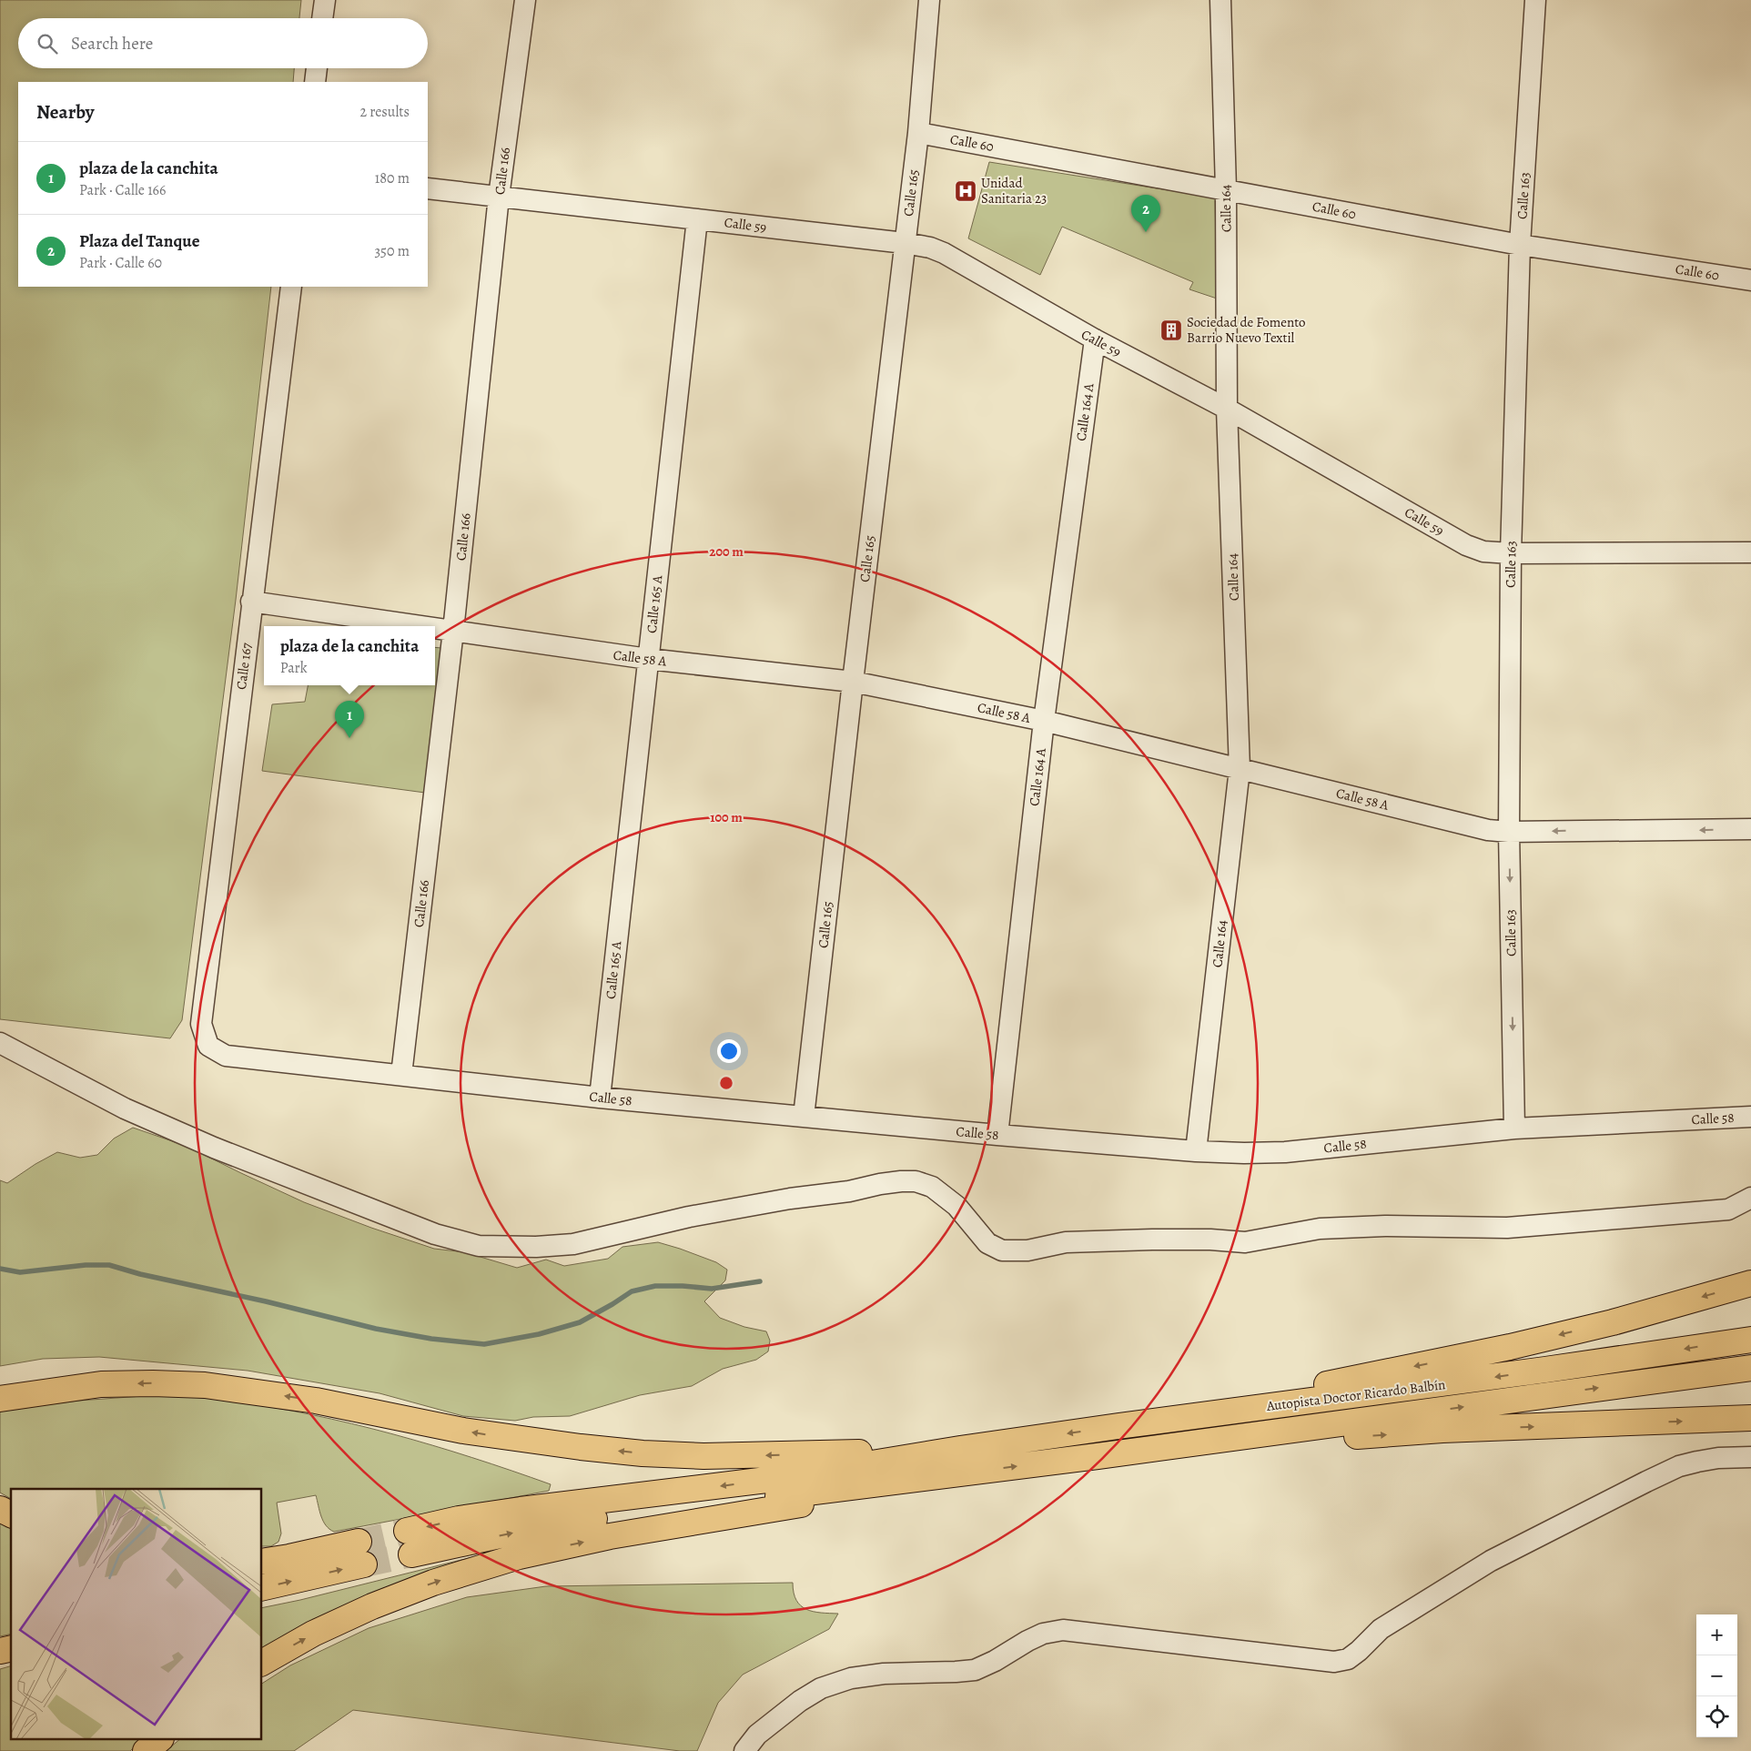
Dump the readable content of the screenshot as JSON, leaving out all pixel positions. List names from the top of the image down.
{
  "streets": {
    "highway": ["Autopista Doctor Ricardo Balbín"],
    "street": [
      "Calle 60",
      "Calle 166",
      "Calle 165",
      "Calle 163",
      "Calle 164",
      "Calle 59",
      "Calle 164 A",
      "Calle 165 A",
      "Calle 58 A",
      "Calle 167",
      "Calle 58"
    ]
  },
  "crossings": [
    ["Calle 60", "Calle 165"],
    ["Calle 60", "Calle 163"],
    ["Calle 60", "Calle 164"],
    ["Calle 166", "Calle 59"],
    ["Calle 166", "Calle 58 A"],
    ["Calle 166", "Calle 58"],
    ["Calle 165", "Calle 59"],
    ["Calle 165", "Calle 58 A"],
    ["Calle 165", "Calle 58"],
    ["Calle 163", "Calle 59"],
    ["Calle 163", "Calle 58 A"],
    ["Calle 163", "Calle 58"],
    ["Calle 164", "Calle 59"],
    ["Calle 164", "Calle 58 A"],
    ["Calle 164", "Calle 58"],
    ["Calle 59", "Calle 164 A"],
    ["Calle 59", "Calle 165 A"],
    ["Calle 164 A", "Calle 58 A"],
    ["Calle 164 A", "Calle 58"],
    ["Calle 165 A", "Calle 58 A"],
    ["Calle 165 A", "Calle 58"],
    ["Calle 58 A", "Calle 167"],
    ["Calle 167", "Calle 58"]
  ],
  "places": {
    "hospital": ["Unidad Sanitaria 23"],
    "building": ["Sociedad de Fomento Barrio Nuevo Textil"]
  },
  "page": {
    "search": "Search here",
    "heading": ["Nearby", "2 results"],
    "list": [
      {
        "mark": "1",
        "name": "plaza de la canchita",
        "note": "Park · Calle 166",
        "value": "180 m"
      },
      {
        "mark": "2",
        "name": "Plaza del Tanque",
        "note": "Park · Calle 60",
        "value": "350 m"
      }
    ],
    "pins": ["2", "1"],
    "popup": ["plaza de la canchita", "Park"],
    "map_buttons": ["+", "−"]
  },
  "rings": ["200 m", "100 m"]
}
